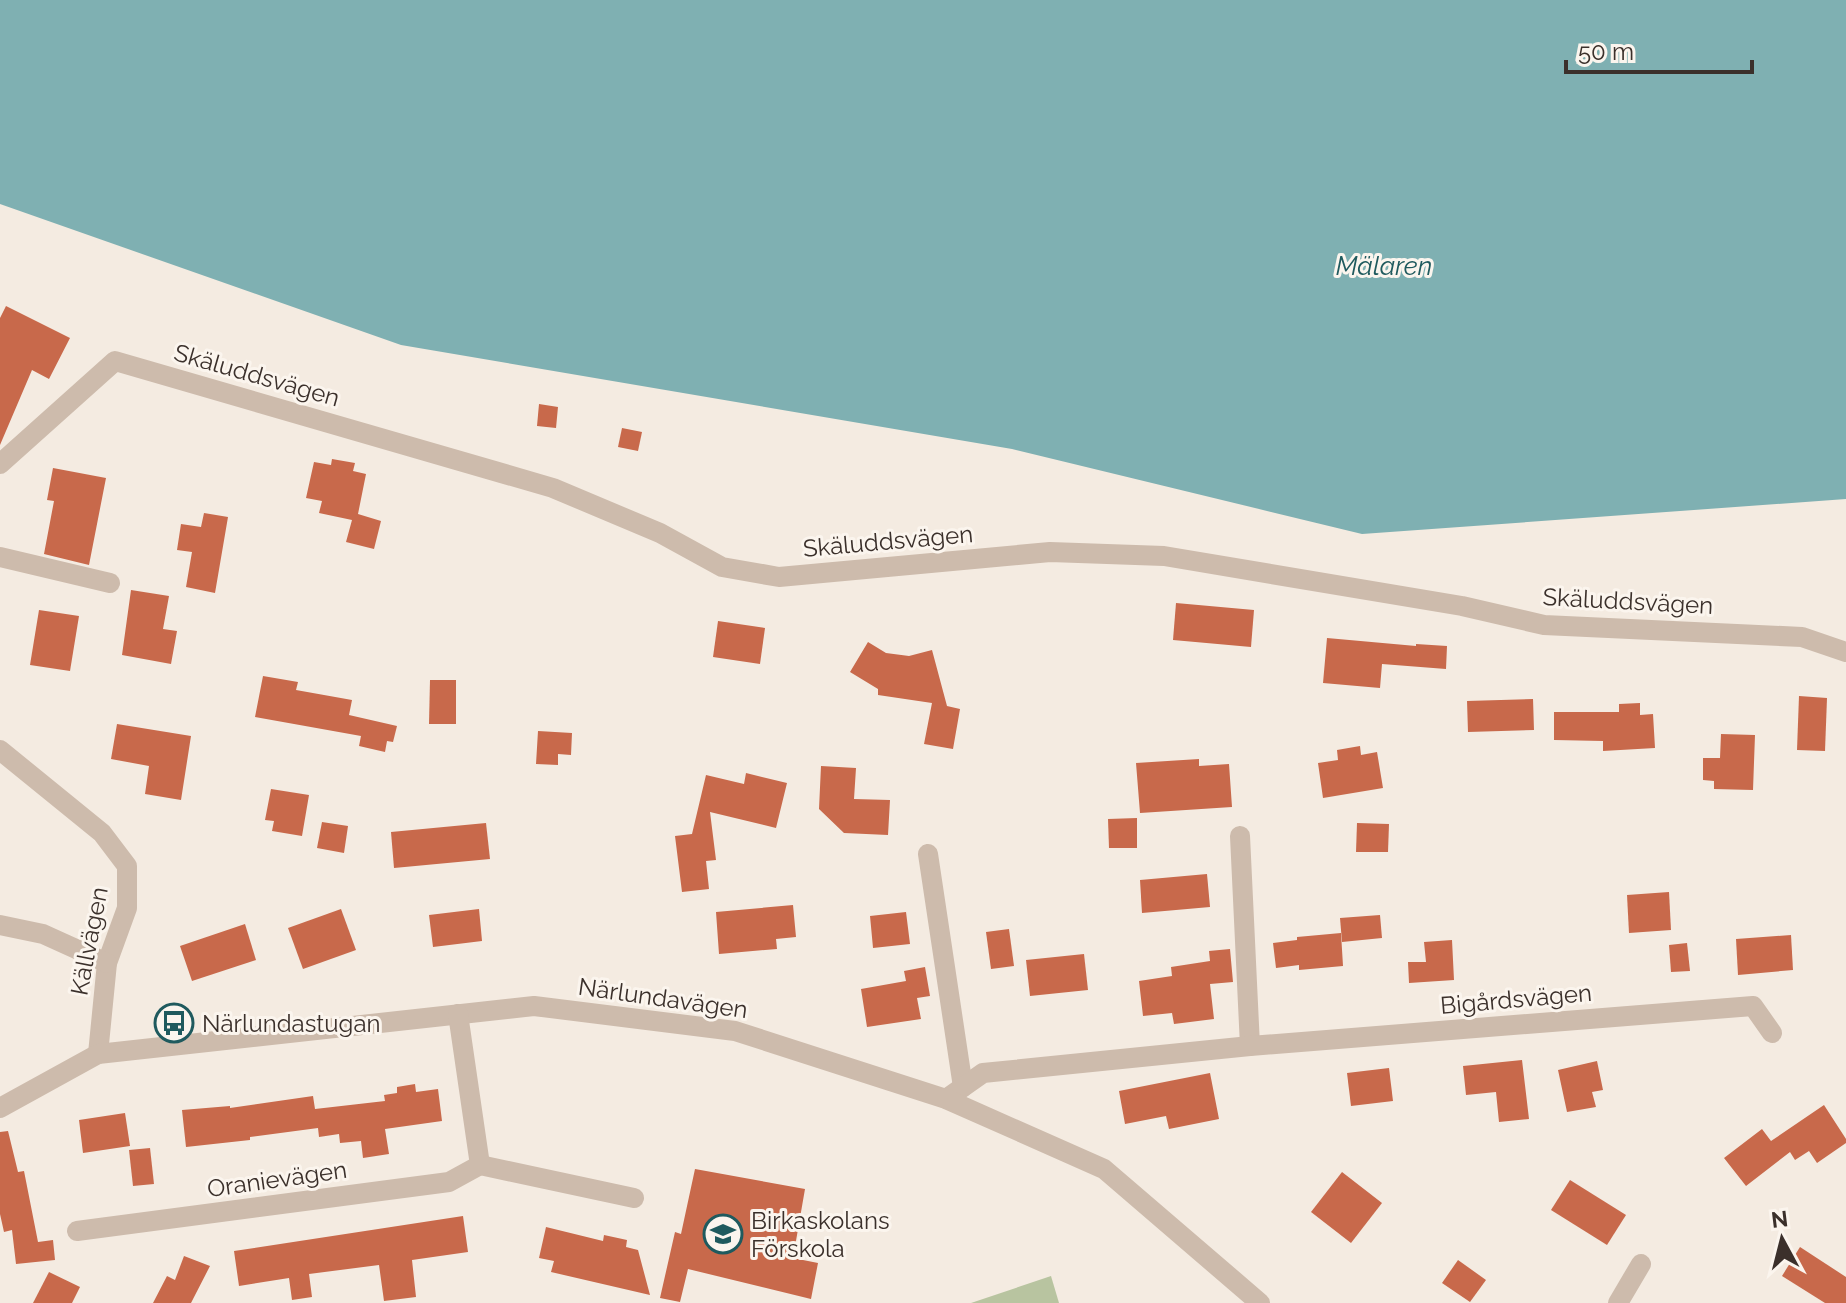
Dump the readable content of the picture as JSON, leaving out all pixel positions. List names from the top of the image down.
{
  "streets": {
    "street": [
      "Skäluddsvägen",
      "Källvägen",
      "Närlundavägen",
      "Bigårdsvägen",
      "Oranievägen"
    ]
  },
  "crossings": [
    ["Källvägen", "Närlundavägen"],
    ["Närlundavägen", "Bigårdsvägen"]
  ],
  "water": ["Mälaren"],
  "places": {
    "bus stop": ["Närlundastugan"],
    "school or university": ["Birkaskolans Förskola"]
  },
  "scale_bar": "50 m",
  "north": "top"
}
